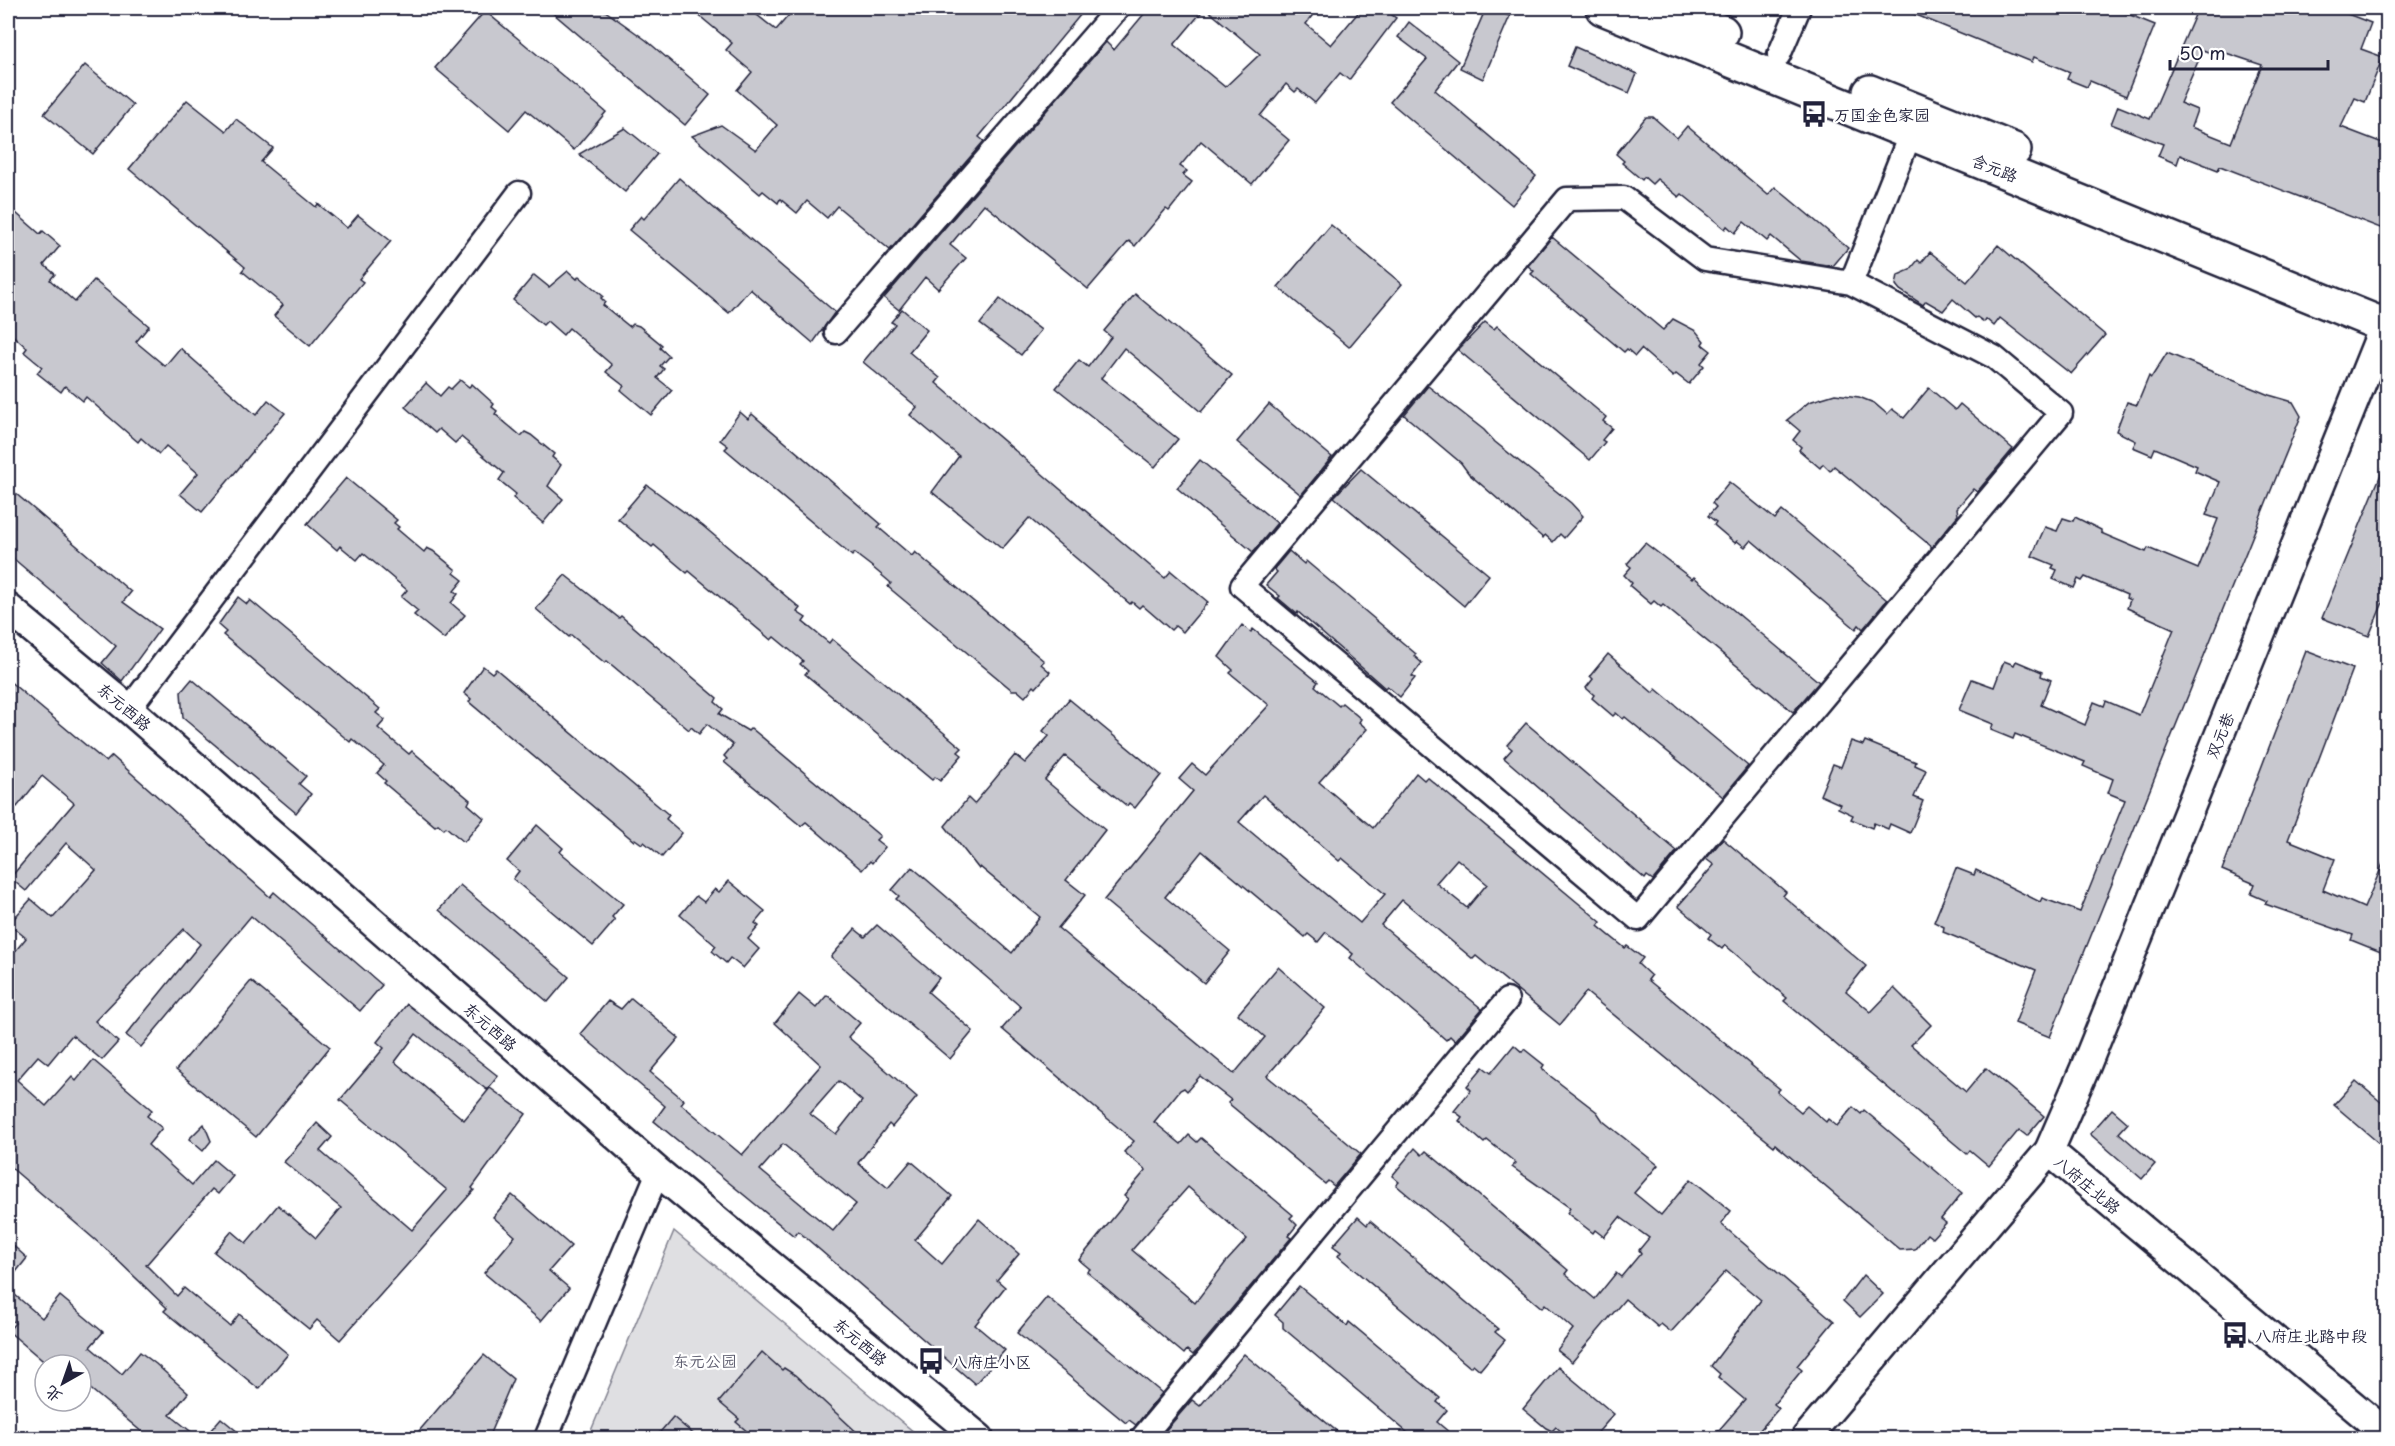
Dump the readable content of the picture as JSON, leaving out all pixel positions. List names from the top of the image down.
{
  "streets": {
    "main road": ["含元路"],
    "street": ["东元西路", "双元巷", "八府庄北路"]
  },
  "crossings": [
    ["含元路", "双元巷"],
    ["双元巷", "八府庄北路"]
  ],
  "parks": ["东元公园"],
  "places": {
    "bus stop": ["万国金色家园", "八府庄北路中段", "八府庄小区"]
  },
  "scale_bar": "50 m",
  "north": "bottom left"
}
